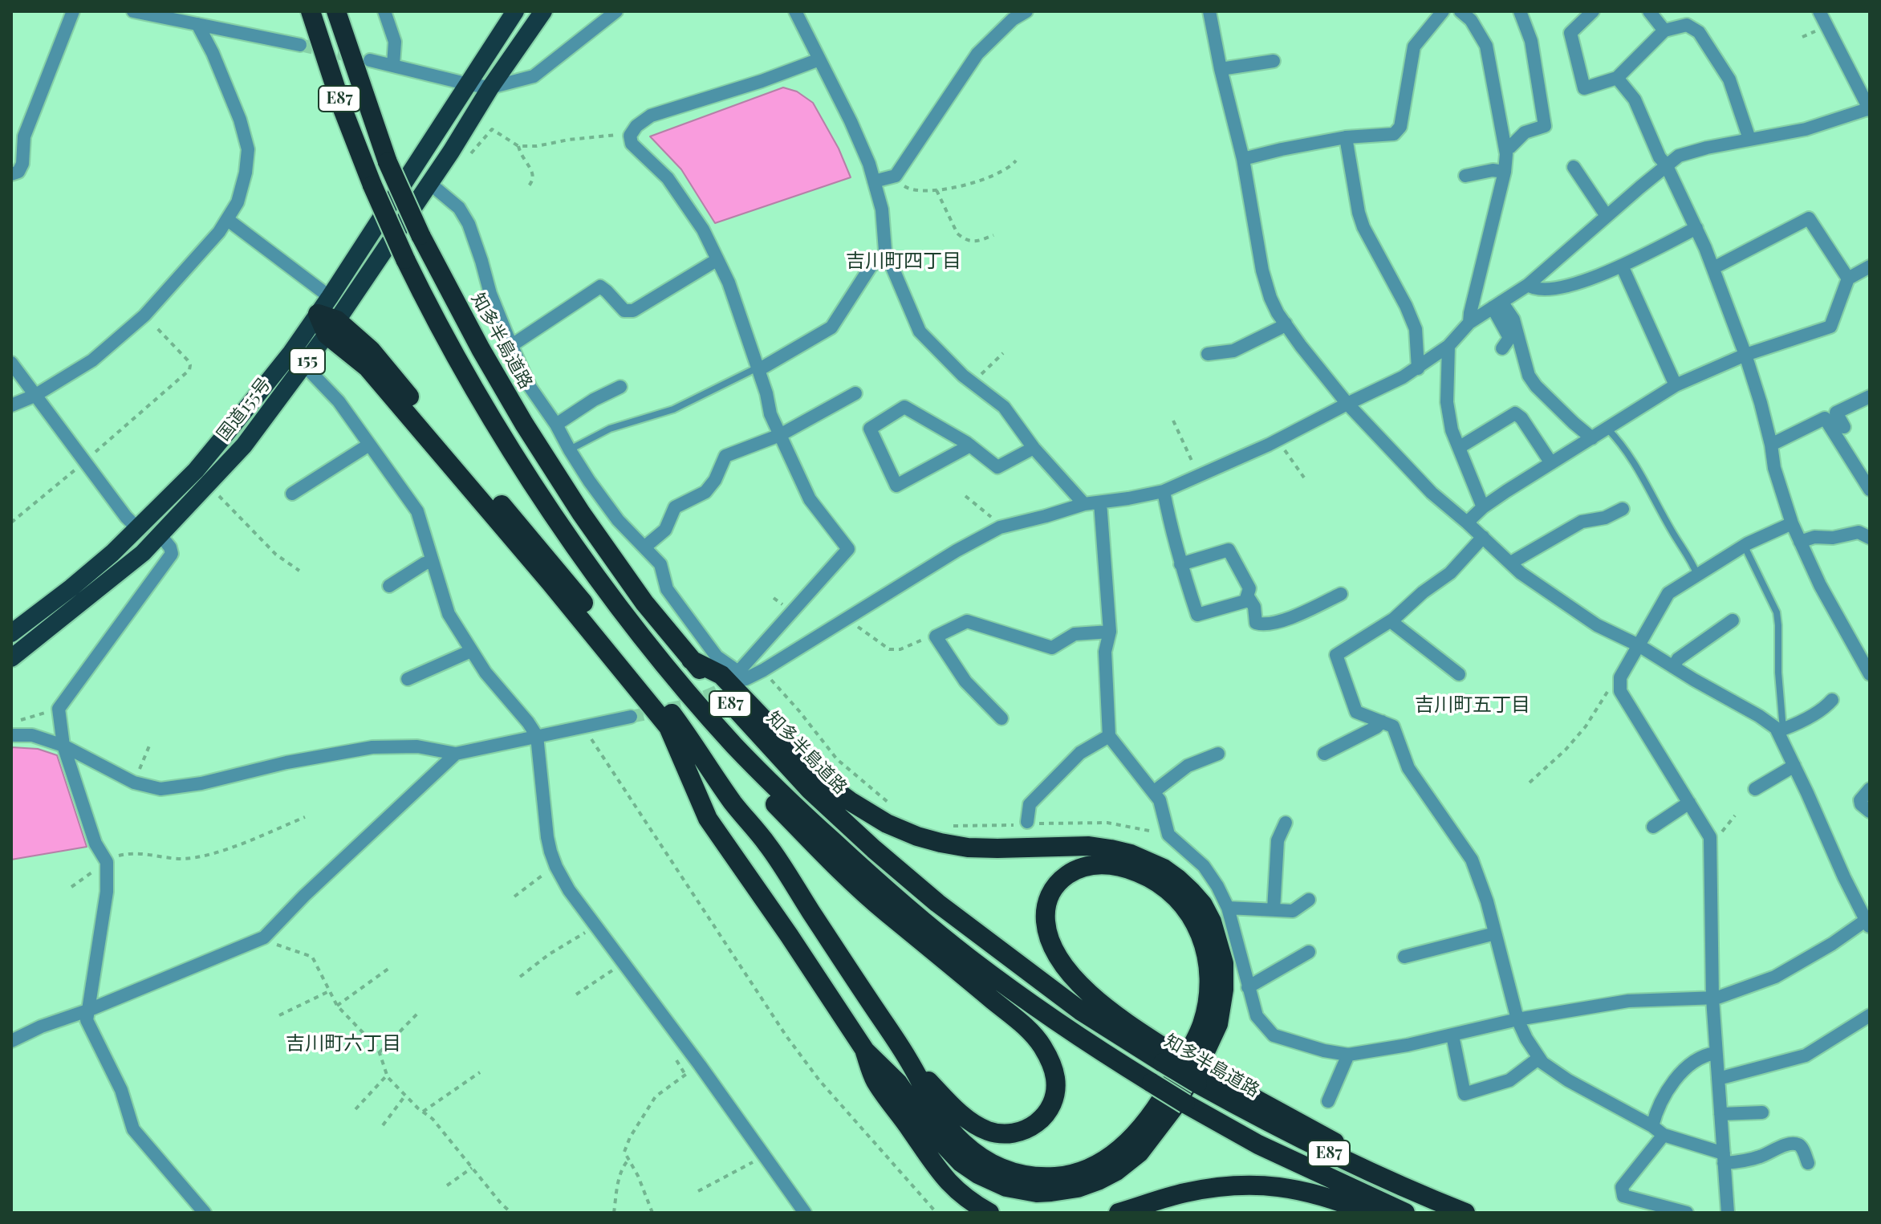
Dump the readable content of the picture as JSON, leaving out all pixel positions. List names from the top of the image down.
{
  "streets": {
    "highway": [
      "E87",
      "知多半島道路",
      "155",
      "国道155号"
    ]
  },
  "districts": ["吉川町四丁目", "吉川町五丁目", "吉川町六丁目"]
}
